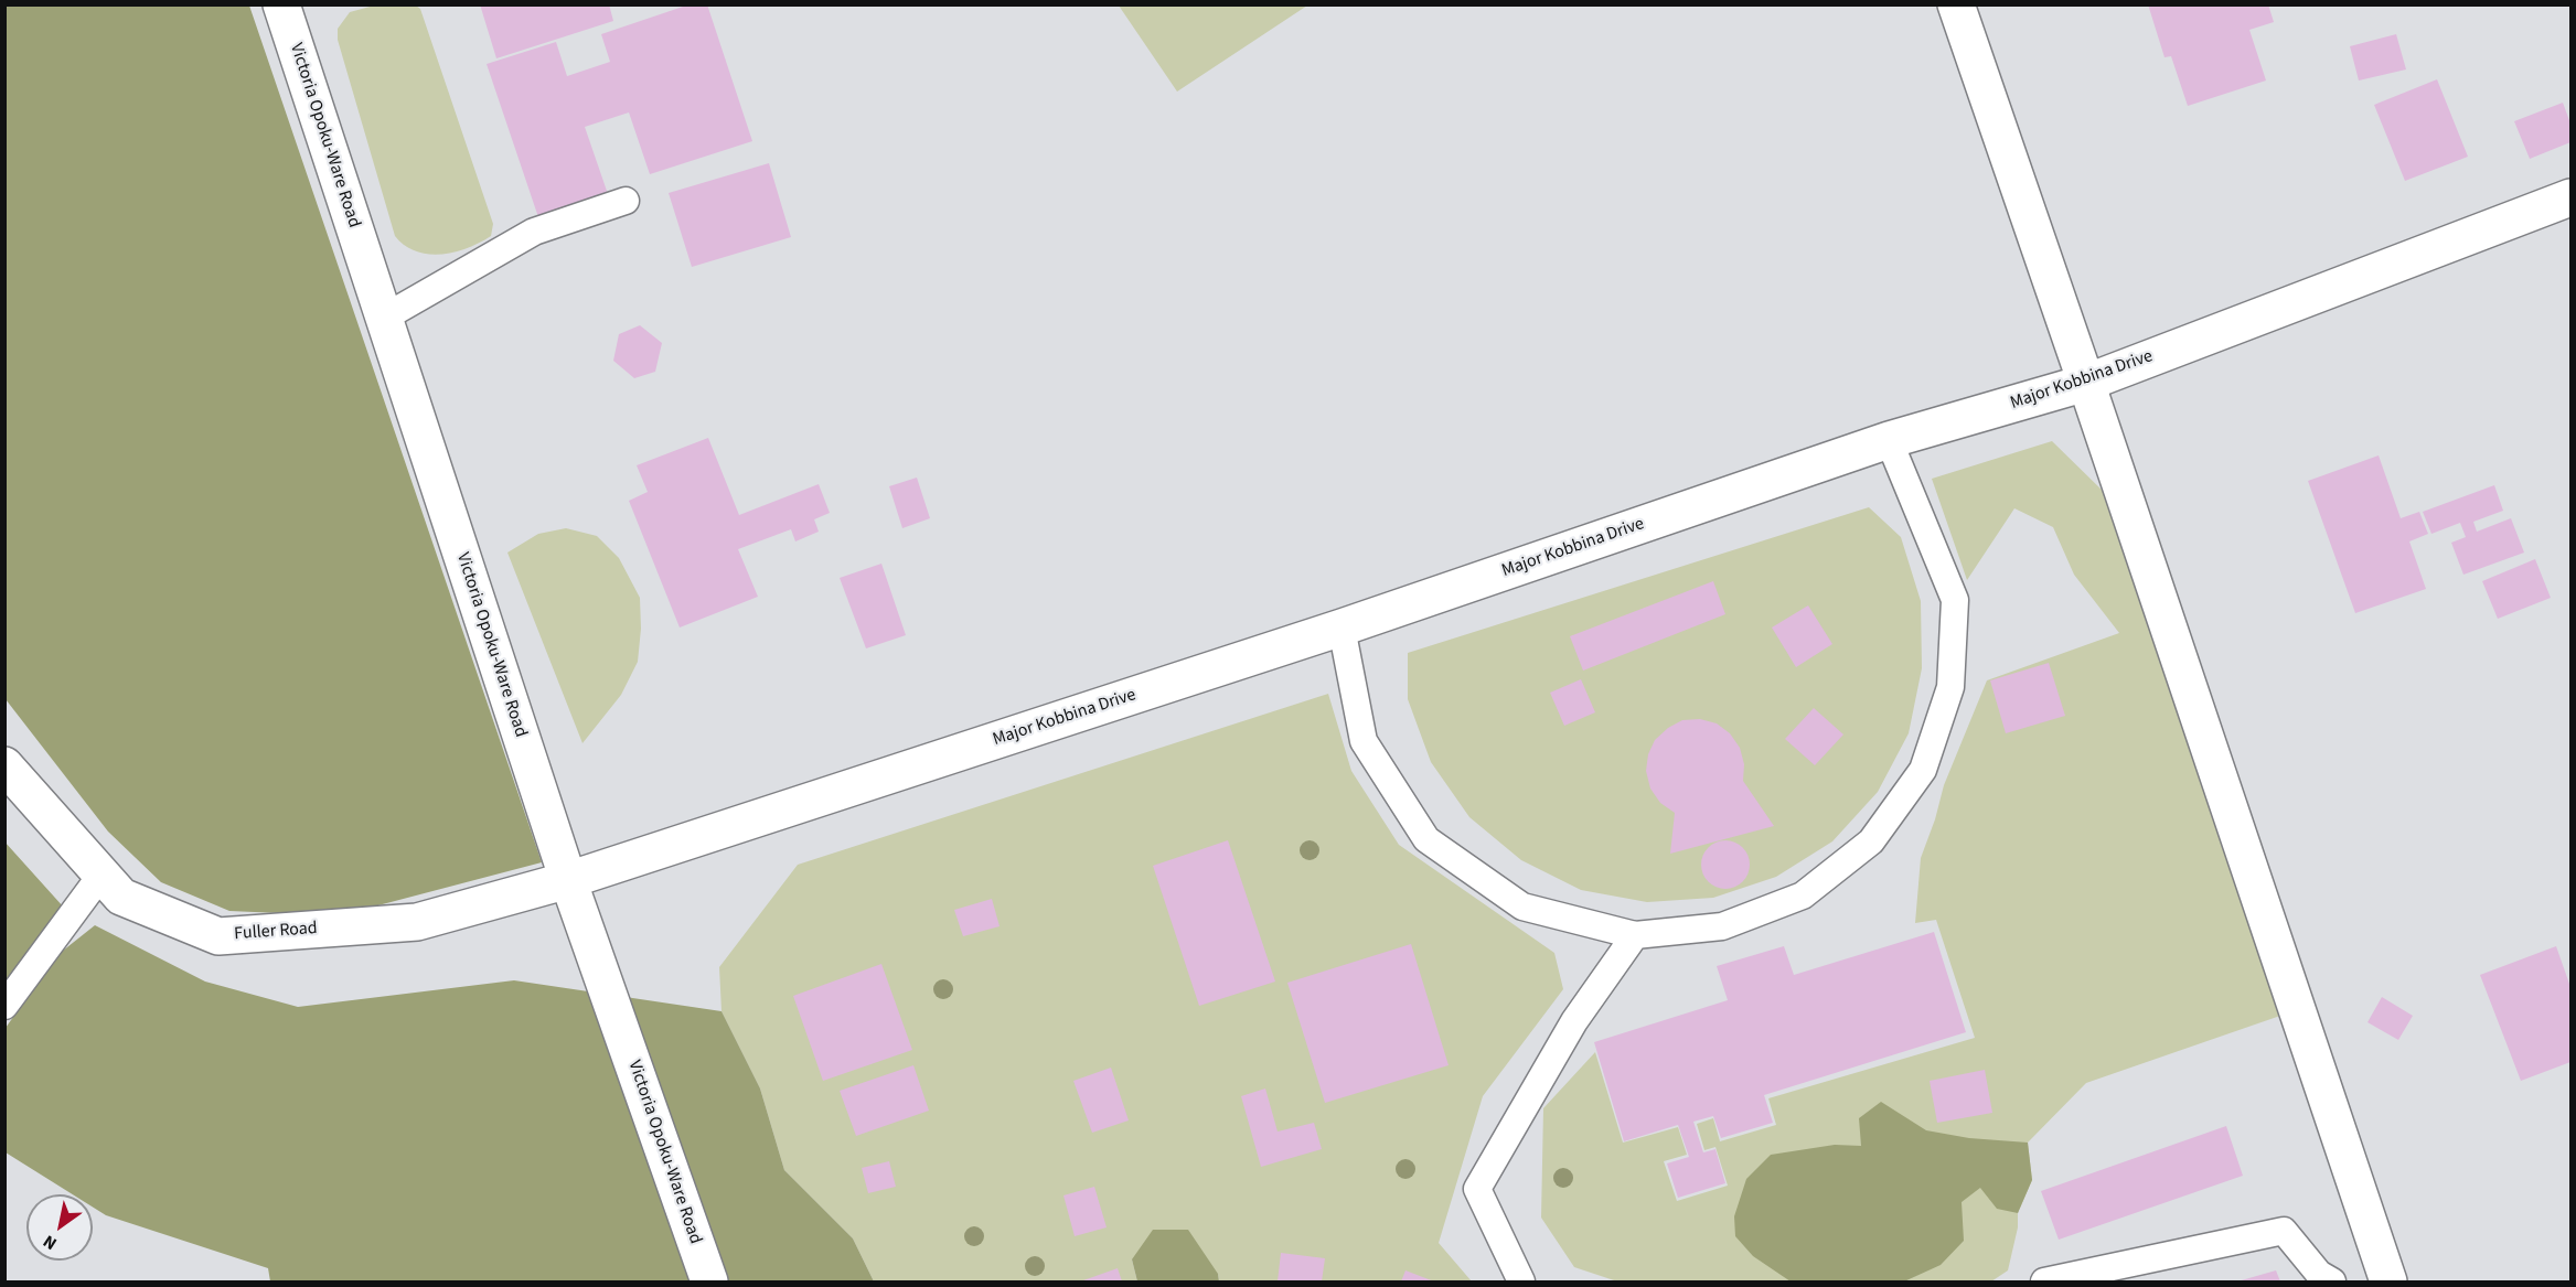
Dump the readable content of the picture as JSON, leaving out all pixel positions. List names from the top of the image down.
{
  "streets": {
    "street": ["Victoria Opoku-Ware Road", "Major Kobbina Drive", "Fuller Road"]
  },
  "crossings": [
    ["Victoria Opoku-Ware Road", "Major Kobbina Drive"],
    ["Victoria Opoku-Ware Road", "Fuller Road"],
    ["Major Kobbina Drive", "Fuller Road"]
  ],
  "north": "bottom left"
}
